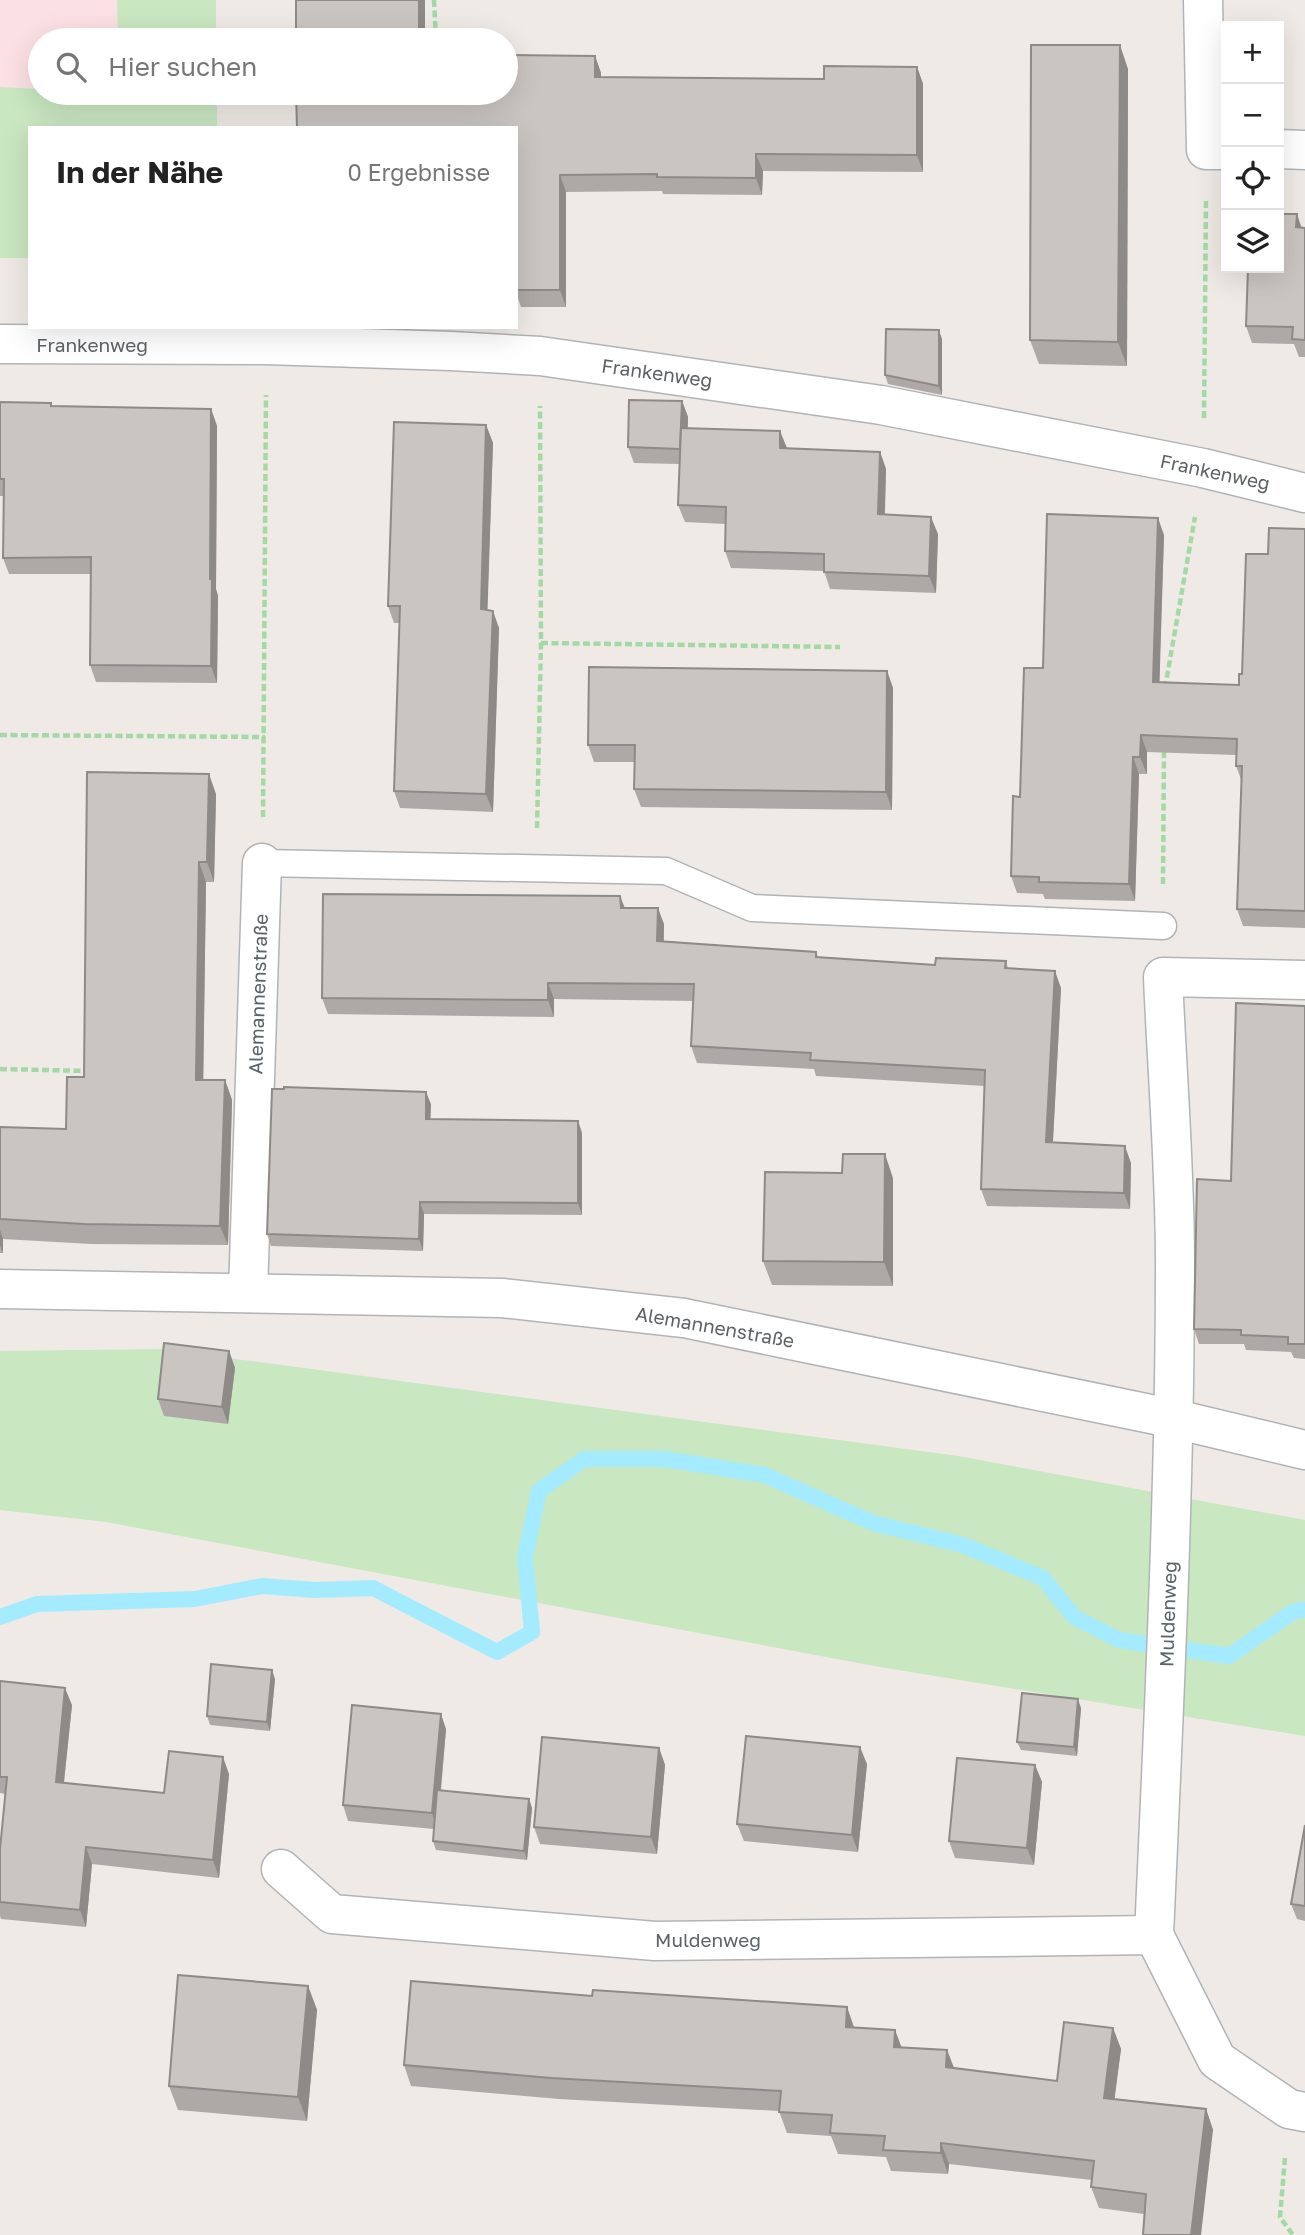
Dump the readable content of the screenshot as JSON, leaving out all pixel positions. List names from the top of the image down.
{
  "streets": {
    "street": ["Frankenweg", "Alemannenstraße", "Muldenweg"]
  },
  "crossings": [
    ["Alemannenstraße", "Muldenweg"]
  ],
  "page": {
    "map_buttons": ["+", "−"],
    "search": "Hier suchen",
    "heading": ["In der Nähe", "0 Ergebnisse"]
  }
}
